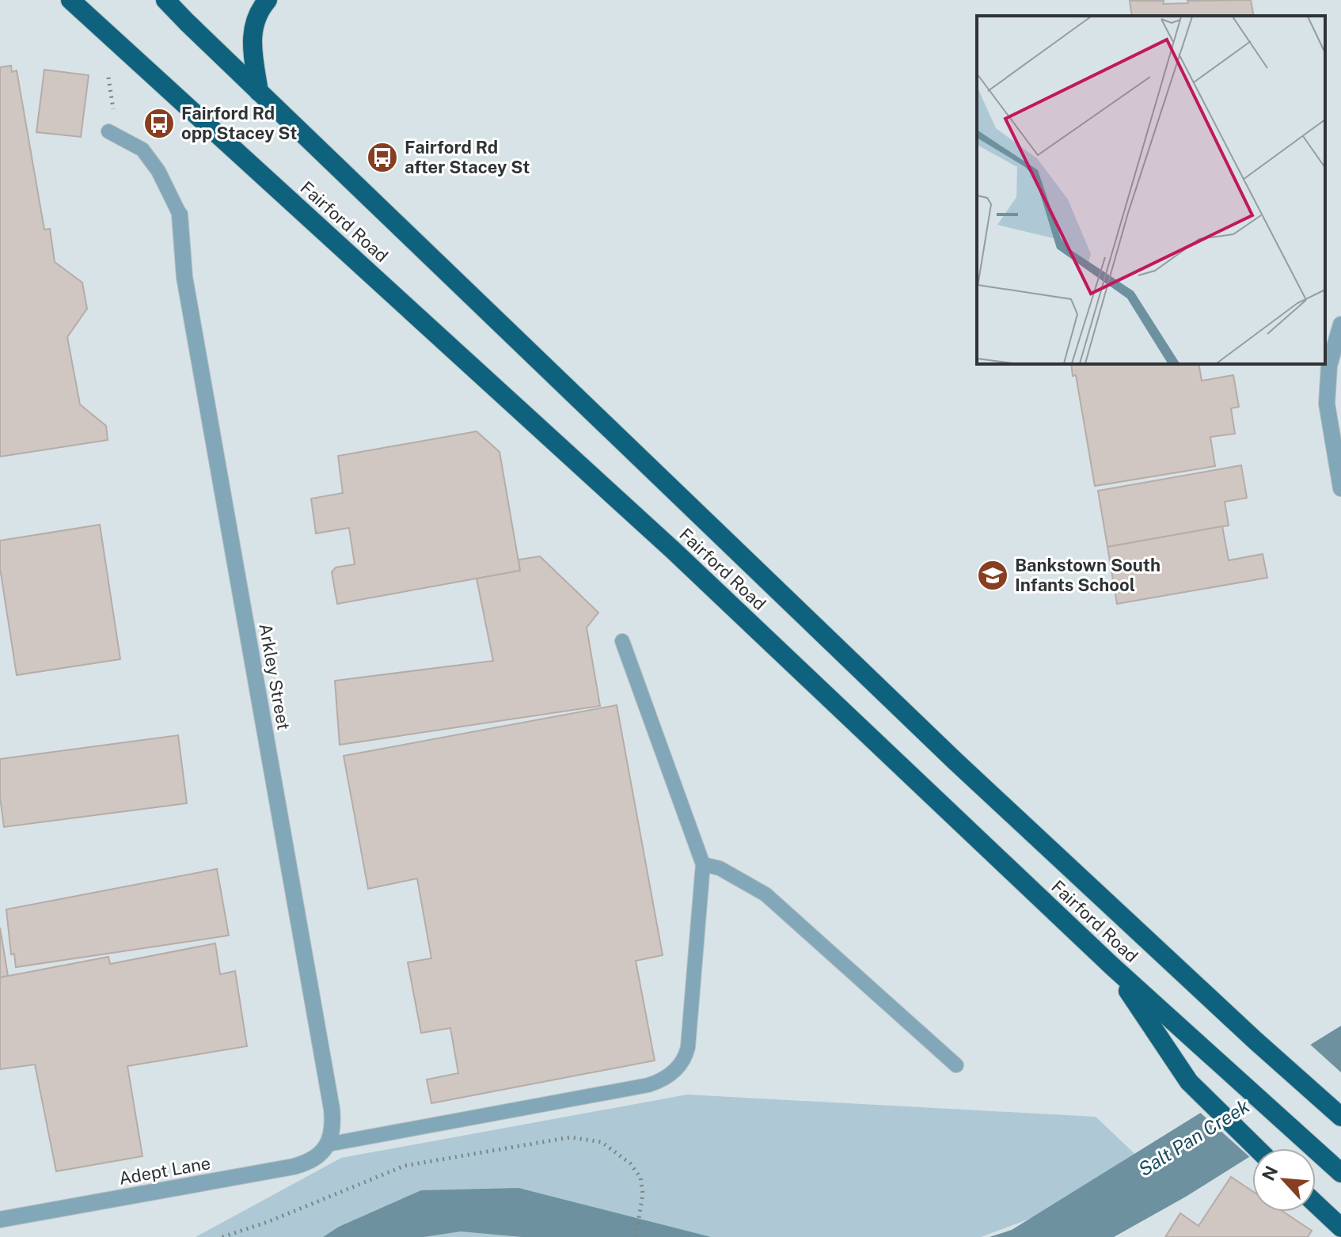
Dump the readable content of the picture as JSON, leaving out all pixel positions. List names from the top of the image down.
{
  "streets": {
    "highway": ["Fairford Road"],
    "street": ["Arkley Street", "Adept Lane"]
  },
  "crossings": [
    ["Arkley Street", "Adept Lane"]
  ],
  "water": ["Salt Pan Creek"],
  "places": {
    "bus stop": ["Fairford Rd opp Stacey St", "Fairford Rd after Stacey St"],
    "school or university": ["Bankstown South Infants School"]
  },
  "north": "top left"
}
